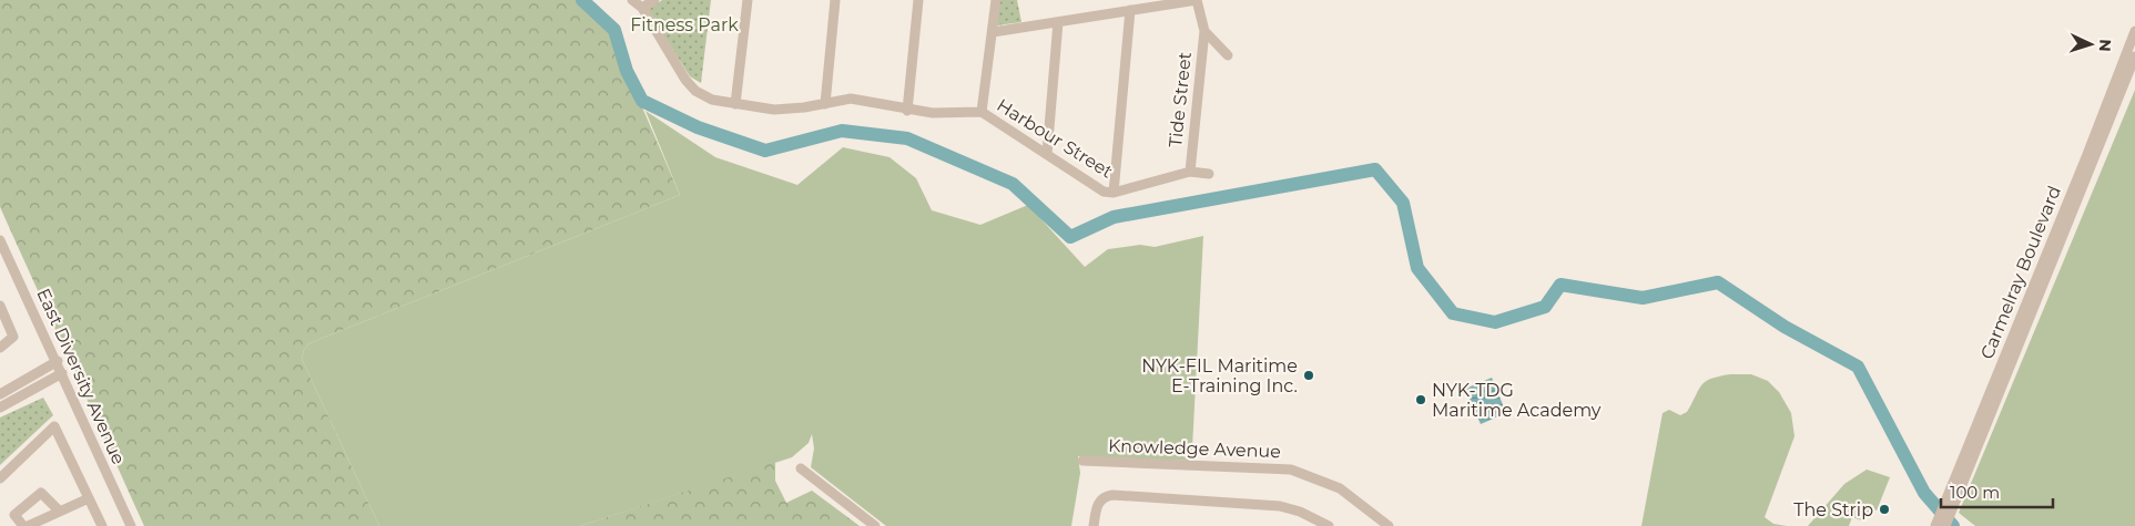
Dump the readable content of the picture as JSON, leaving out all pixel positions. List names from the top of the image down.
{
  "streets": {
    "street": [
      "Tide Street",
      "Harbour Street",
      "Carmelray Boulevard",
      "East Diversity Avenue",
      "Knowledge Avenue"
    ]
  },
  "crossings": [
    ["Tide Street", "Harbour Street"]
  ],
  "parks": ["Fitness Park"],
  "places": ["NYK-FIL Maritime E-Training Inc.", "NYK-TDG Maritime Academy", "The Strip"],
  "scale_bar": "100 m",
  "north": "right"
}
